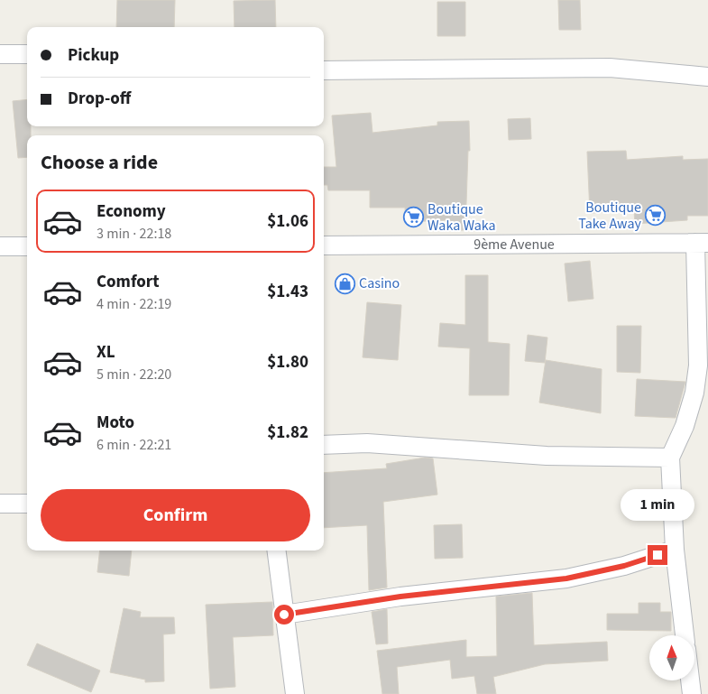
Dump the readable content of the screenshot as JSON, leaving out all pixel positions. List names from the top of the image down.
{
  "streets": {
    "street": ["9ème Avenue"]
  },
  "places": {
    "supermarket": ["Boutique Take Away", "Boutique Waka Waka"],
    "shop": ["Casino"]
  },
  "north": "top",
  "page": {
    "banner": ["Pickup", "Drop-off"],
    "heading": "Choose a ride",
    "list": [
      {
        "name": "Economy",
        "note": "3 min · 22:18",
        "value": "$1.06"
      },
      {
        "name": "Comfort",
        "note": "4 min · 22:19",
        "value": "$1.43"
      },
      {
        "name": "XL",
        "note": "5 min · 22:20",
        "value": "$1.80"
      },
      {
        "name": "Moto",
        "note": "6 min · 22:21",
        "value": "$1.82"
      }
    ],
    "buttons": "Confirm",
    "bubble": "1 min"
  }
}
